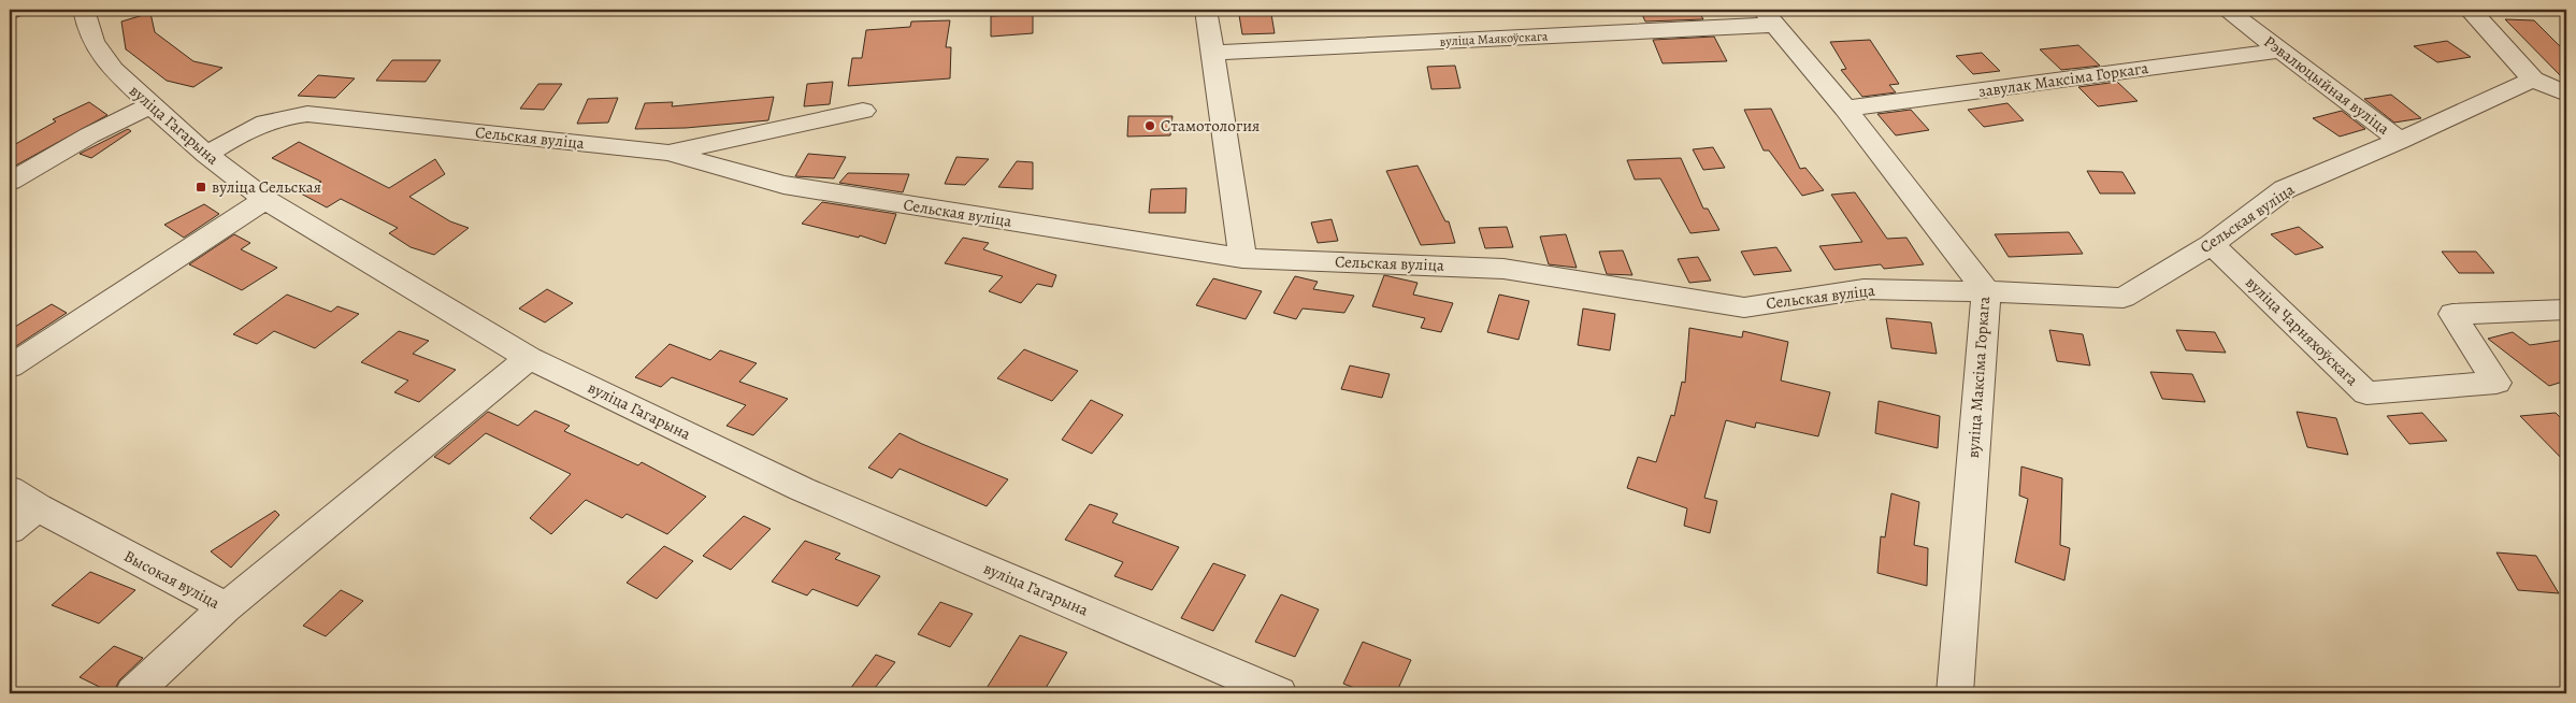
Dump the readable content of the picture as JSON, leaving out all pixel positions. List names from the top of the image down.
{
  "streets": {
    "street": [
      "вуліца Маякоўскага",
      "завулак Максіма Горкага",
      "Рэвалюцыйная вуліца",
      "вуліца Гагарына",
      "Сельская вуліца",
      "вуліца Чарняхоўскага",
      "вуліца Максіма Горкага",
      "Высокая вуліца"
    ]
  },
  "crossings": [
    ["вуліца Маякоўскага", "вуліца Максіма Горкага"],
    ["завулак Максіма Горкага", "Рэвалюцыйная вуліца"],
    ["завулак Максіма Горкага", "вуліца Максіма Горкага"],
    ["Рэвалюцыйная вуліца", "Сельская вуліца"],
    ["вуліца Гагарына", "Сельская вуліца"],
    ["Сельская вуліца", "вуліца Чарняхоўскага"],
    ["Сельская вуліца", "вуліца Максіма Горкага"]
  ],
  "places": {
    "other": ["Стамотология"],
    "transit": ["вуліца Сельская"]
  }
}
